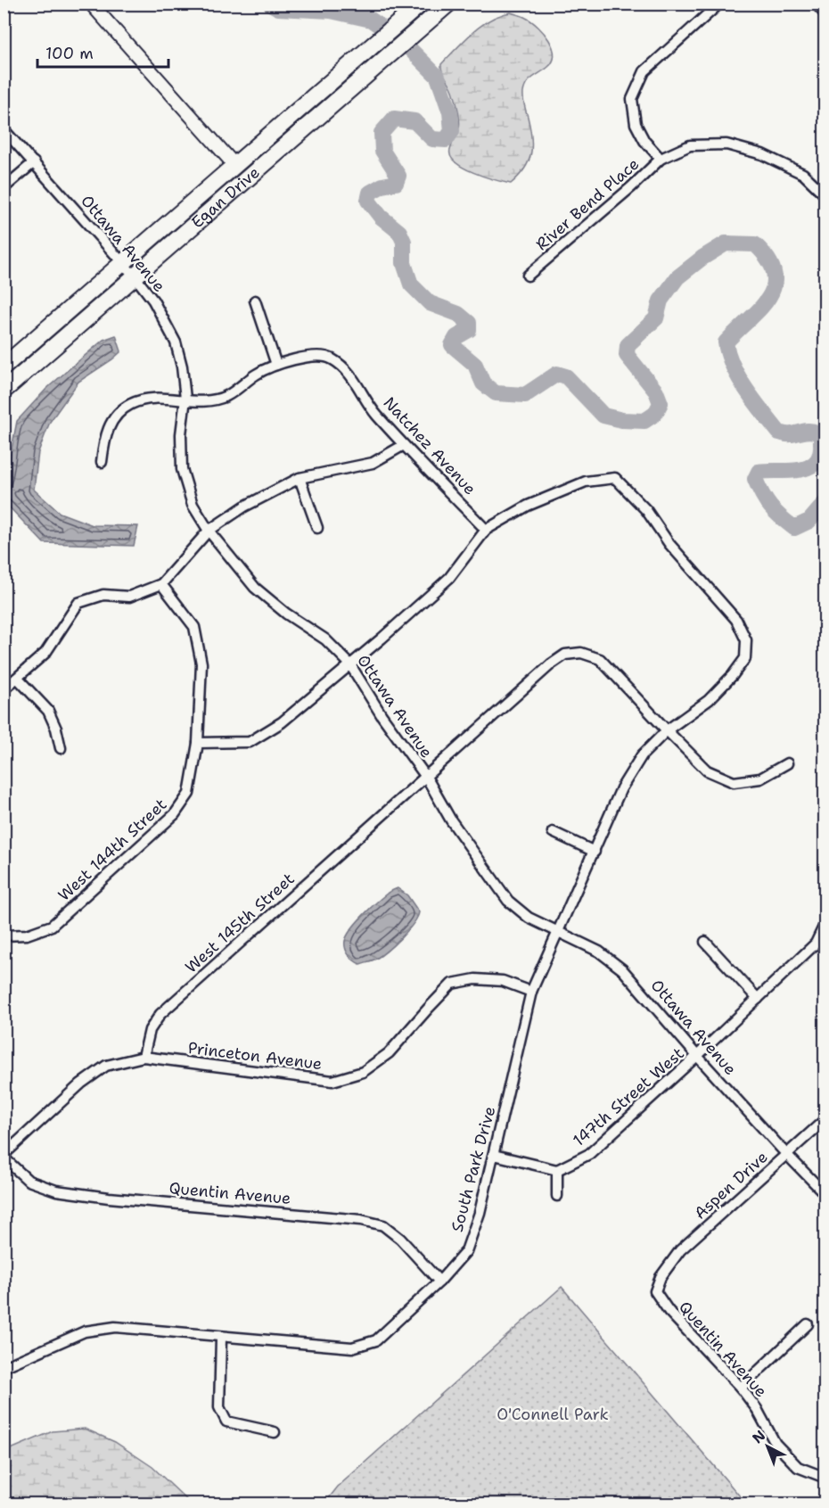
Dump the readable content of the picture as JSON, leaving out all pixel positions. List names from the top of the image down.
{
  "streets": {
    "highway": ["Egan Drive"],
    "street": [
      "River Bend Place",
      "Ottawa Avenue",
      "Natchez Avenue",
      "West 144th Street",
      "West 145th Street",
      "Princeton Avenue",
      "147th Street West",
      "South Park Drive",
      "Aspen Drive",
      "Quentin Avenue"
    ]
  },
  "crossings": [
    ["Egan Drive", "Ottawa Avenue"],
    ["Ottawa Avenue", "West 145th Street"],
    ["Ottawa Avenue", "147th Street West"],
    ["Ottawa Avenue", "South Park Drive"],
    ["Ottawa Avenue", "Aspen Drive"],
    ["Natchez Avenue", "South Park Drive"],
    ["West 145th Street", "Princeton Avenue"],
    ["West 145th Street", "South Park Drive"],
    ["Princeton Avenue", "South Park Drive"],
    ["South Park Drive", "Quentin Avenue"],
    ["Aspen Drive", "Quentin Avenue"]
  ],
  "parks": ["O'Connell Park"],
  "scale_bar": "100 m",
  "north": "top left"
}
